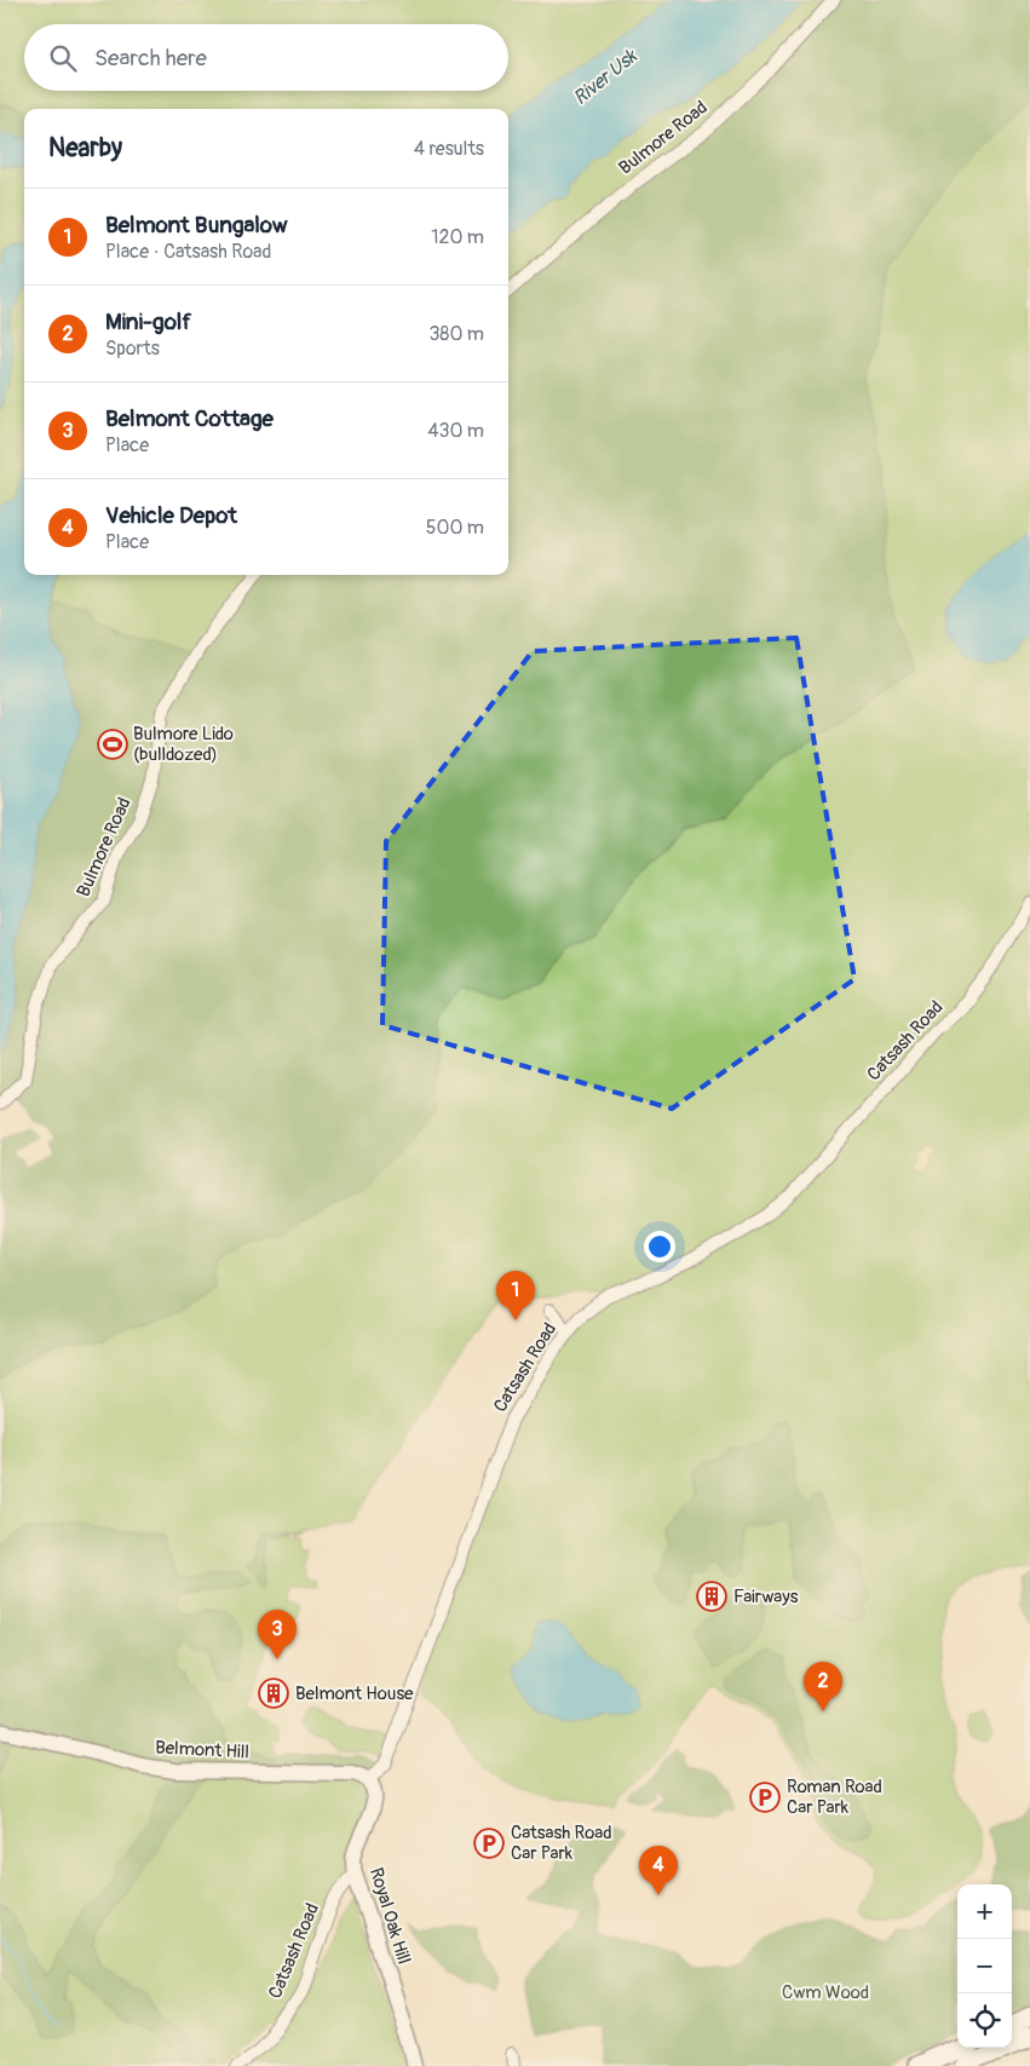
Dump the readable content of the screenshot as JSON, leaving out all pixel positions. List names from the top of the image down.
{
  "streets": {
    "main road": ["Belmont Hill", "Royal Oak Hill"],
    "street": ["Bulmore Road", "Catsash Road"]
  },
  "crossings": [
    ["Catsash Road", "Belmont Hill"],
    ["Catsash Road", "Royal Oak Hill"],
    ["Belmont Hill", "Royal Oak Hill"]
  ],
  "water": ["River Usk"],
  "parks": ["Cwm Wood"],
  "places": {
    "sports": ["Bulmore Lido (bulldozed)"],
    "building": ["Fairways", "Belmont House"],
    "parking": ["Roman Road Car Park", "Catsash Road Car Park"]
  },
  "page": {
    "search": "Search here",
    "heading": ["Nearby", "4 results"],
    "list": [
      {
        "mark": "1",
        "name": "Belmont Bungalow",
        "note": "Place · Catsash Road",
        "value": "120 m"
      },
      {
        "mark": "2",
        "name": "Mini-golf",
        "note": "Sports",
        "value": "380 m"
      },
      {
        "mark": "3",
        "name": "Belmont Cottage",
        "note": "Place",
        "value": "430 m"
      },
      {
        "mark": "4",
        "name": "Vehicle Depot",
        "note": "Place",
        "value": "500 m"
      }
    ],
    "pins": [
      "1",
      "3",
      "2",
      "4"
    ],
    "map_buttons": ["+", "−"]
  }
}
